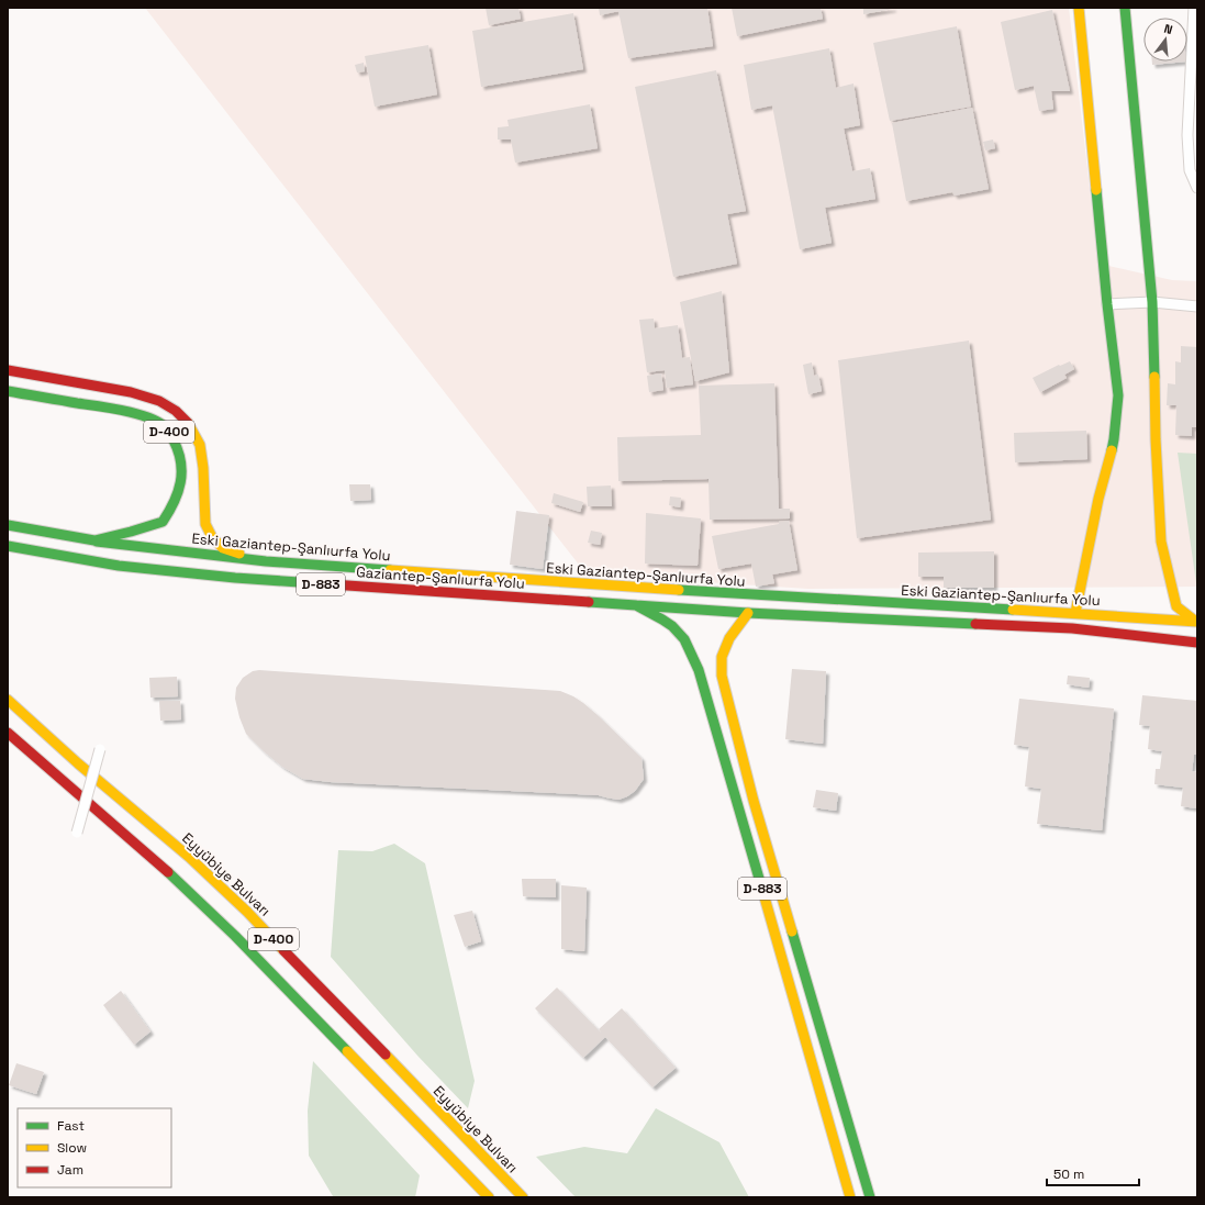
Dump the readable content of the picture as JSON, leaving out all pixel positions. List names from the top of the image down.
{
  "streets": {
    "main road": [
      "D-400",
      "Eski Gaziantep-Şanlıurfa Yolu",
      "Gaziantep-Şanlıurfa Yolu",
      "D-883",
      "Eyyübiye Bulvarı"
    ]
  },
  "crossings": [
    ["D-400", "Eski Gaziantep-Şanlıurfa Yolu"],
    ["Eski Gaziantep-Şanlıurfa Yolu", "Gaziantep-Şanlıurfa Yolu"],
    ["Eski Gaziantep-Şanlıurfa Yolu", "D-883"],
    ["Gaziantep-Şanlıurfa Yolu", "D-883"]
  ],
  "legend": ["Fast", "Slow", "Jam"],
  "scale_bar": "50 m",
  "north": "top"
}
